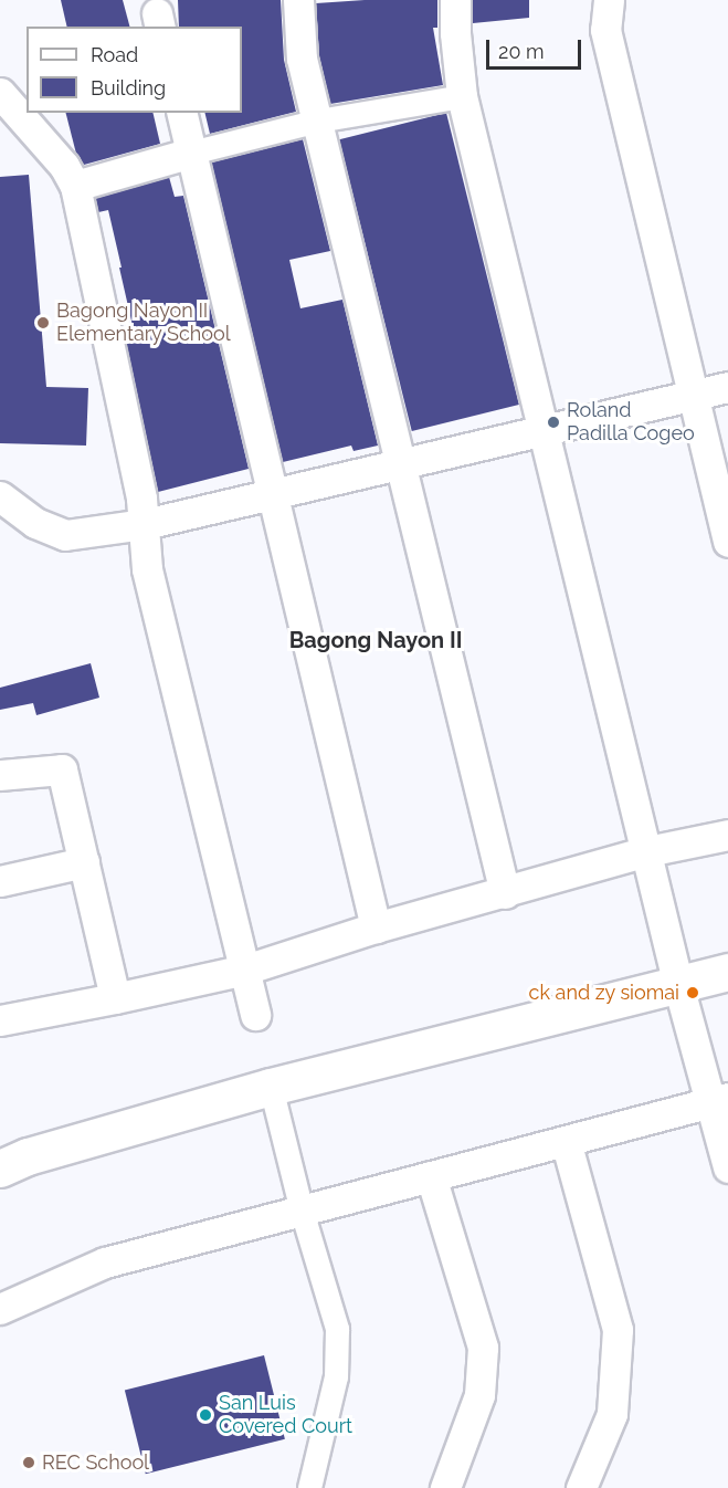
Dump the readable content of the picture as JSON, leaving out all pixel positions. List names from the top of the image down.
{
  "districts": ["Bagong Nayon II"],
  "places": [
    "Bagong Nayon II Elementary School",
    "Roland Padilla Cogeo",
    "ck and zy siomai",
    "San Luis Covered Court",
    "REC School"
  ],
  "legend": ["Road", "Building"],
  "scale_bar": "20 m"
}
